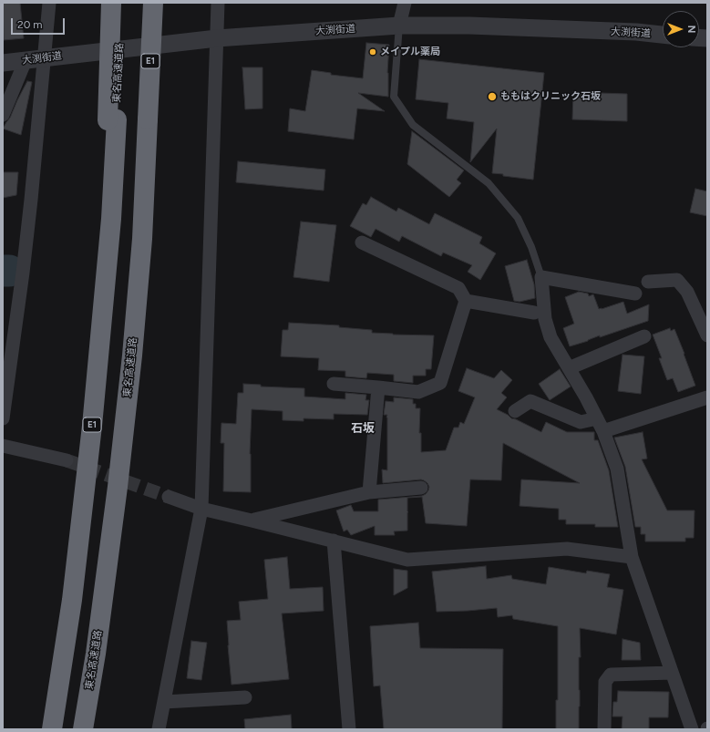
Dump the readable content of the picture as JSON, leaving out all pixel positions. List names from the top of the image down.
{
  "streets": {
    "highway": ["E1", "東名高速道路"],
    "street": ["大渕街道"]
  },
  "crossings": [
    ["E1", "東名高速道路"]
  ],
  "districts": ["石坂"],
  "places": ["メイプル薬局", "ももはクリニック石坂"],
  "scale_bar": "20 m",
  "north": "right"
}
